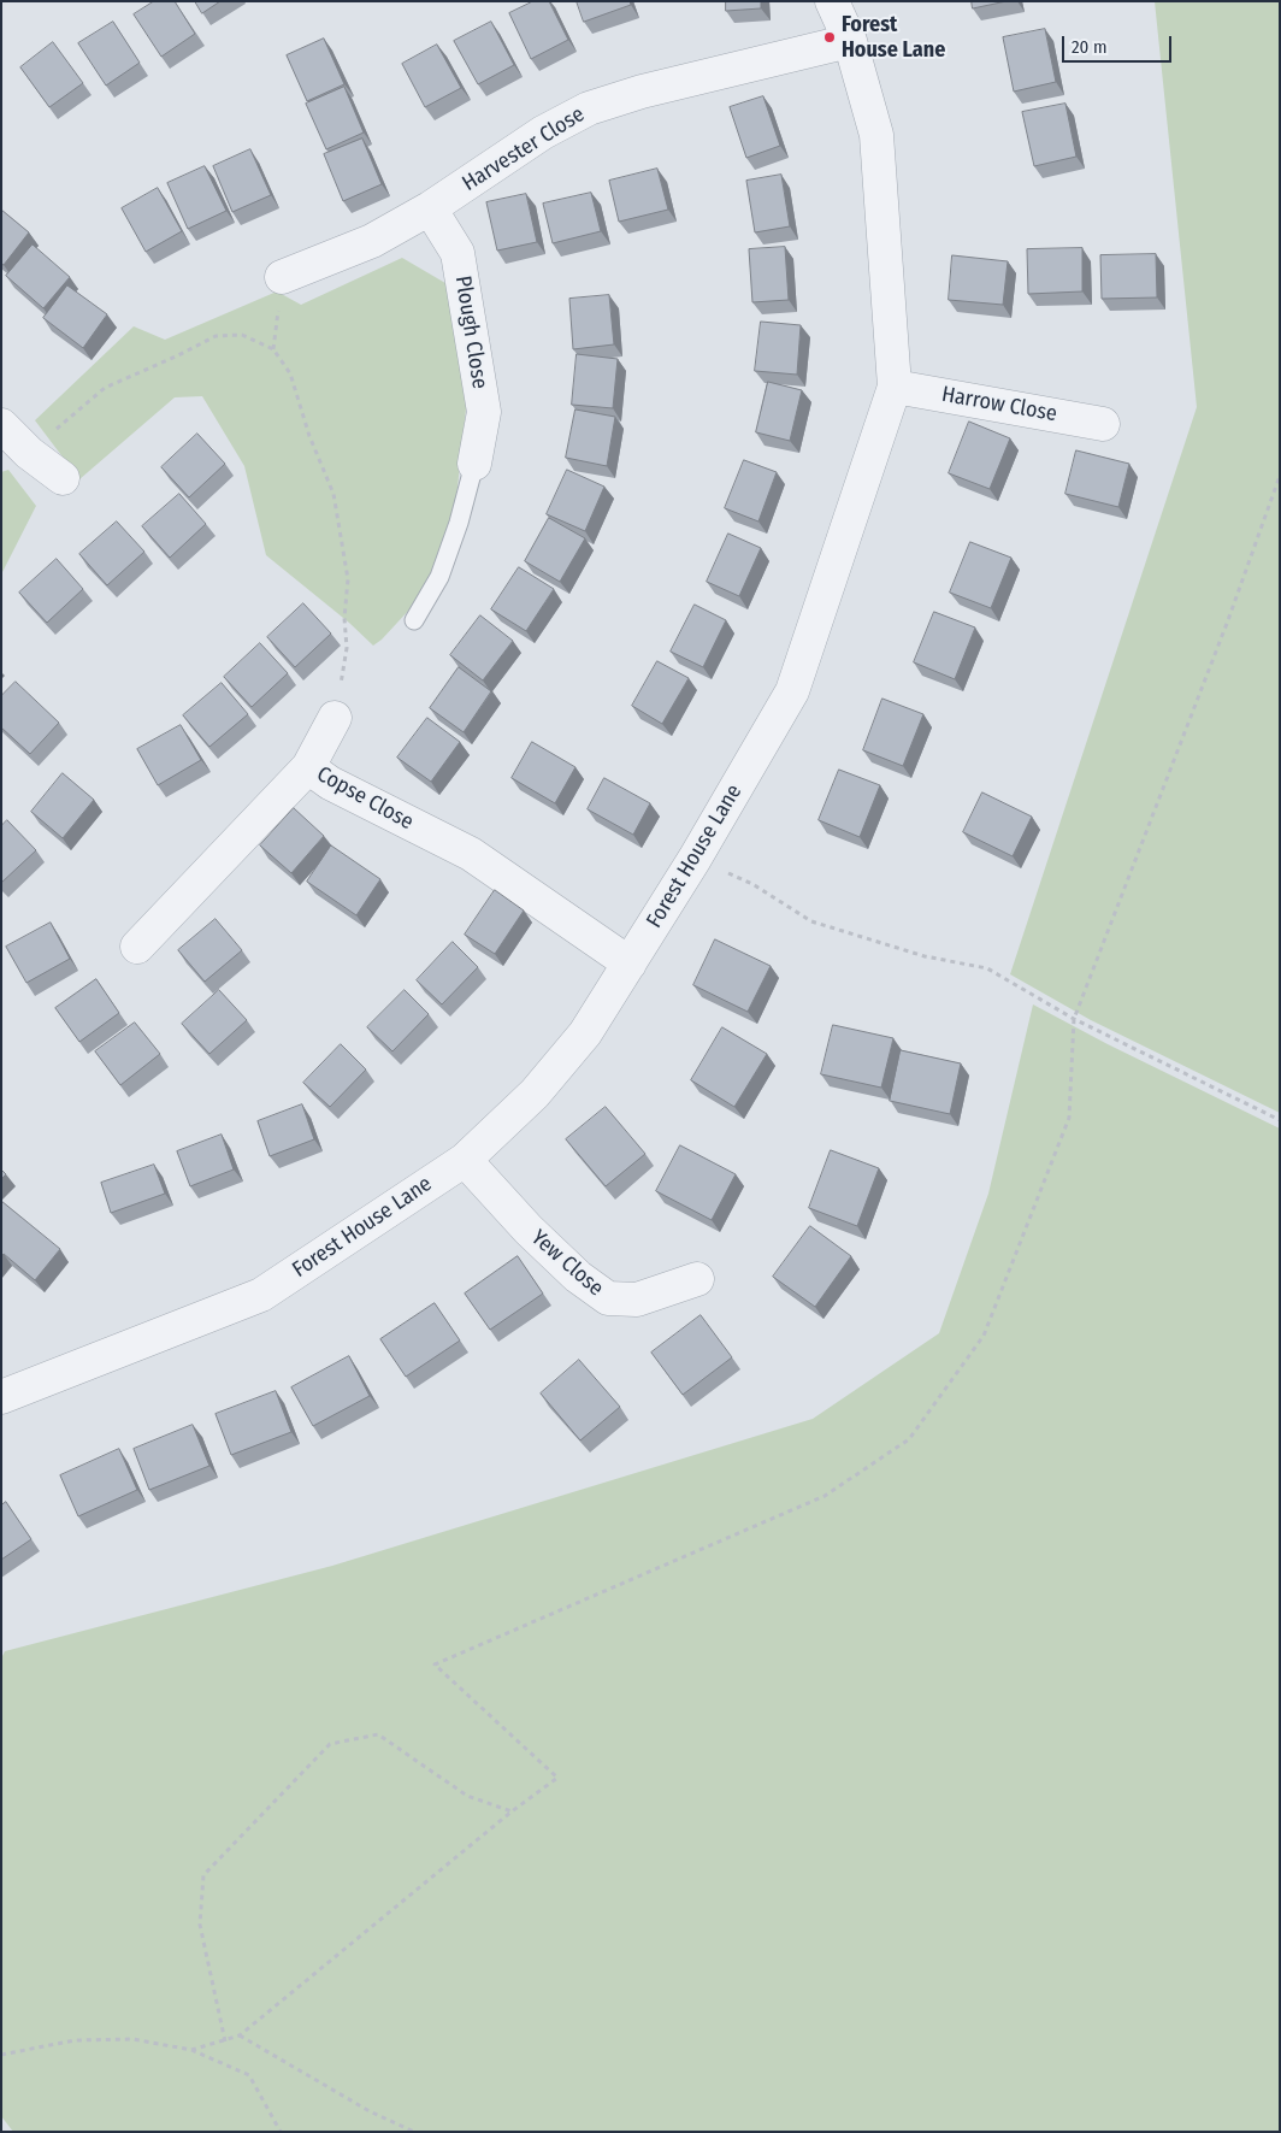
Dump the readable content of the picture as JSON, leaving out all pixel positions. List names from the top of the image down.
{
  "streets": {
    "street": [
      "Harvester Close",
      "Plough Close",
      "Harrow Close",
      "Copse Close",
      "Forest House Lane",
      "Yew Close"
    ]
  },
  "crossings": [
    ["Harvester Close", "Plough Close"],
    ["Harvester Close", "Forest House Lane"],
    ["Harrow Close", "Forest House Lane"],
    ["Copse Close", "Forest House Lane"],
    ["Forest House Lane", "Yew Close"]
  ],
  "places": ["Forest House Lane"],
  "scale_bar": "20 m"
}
